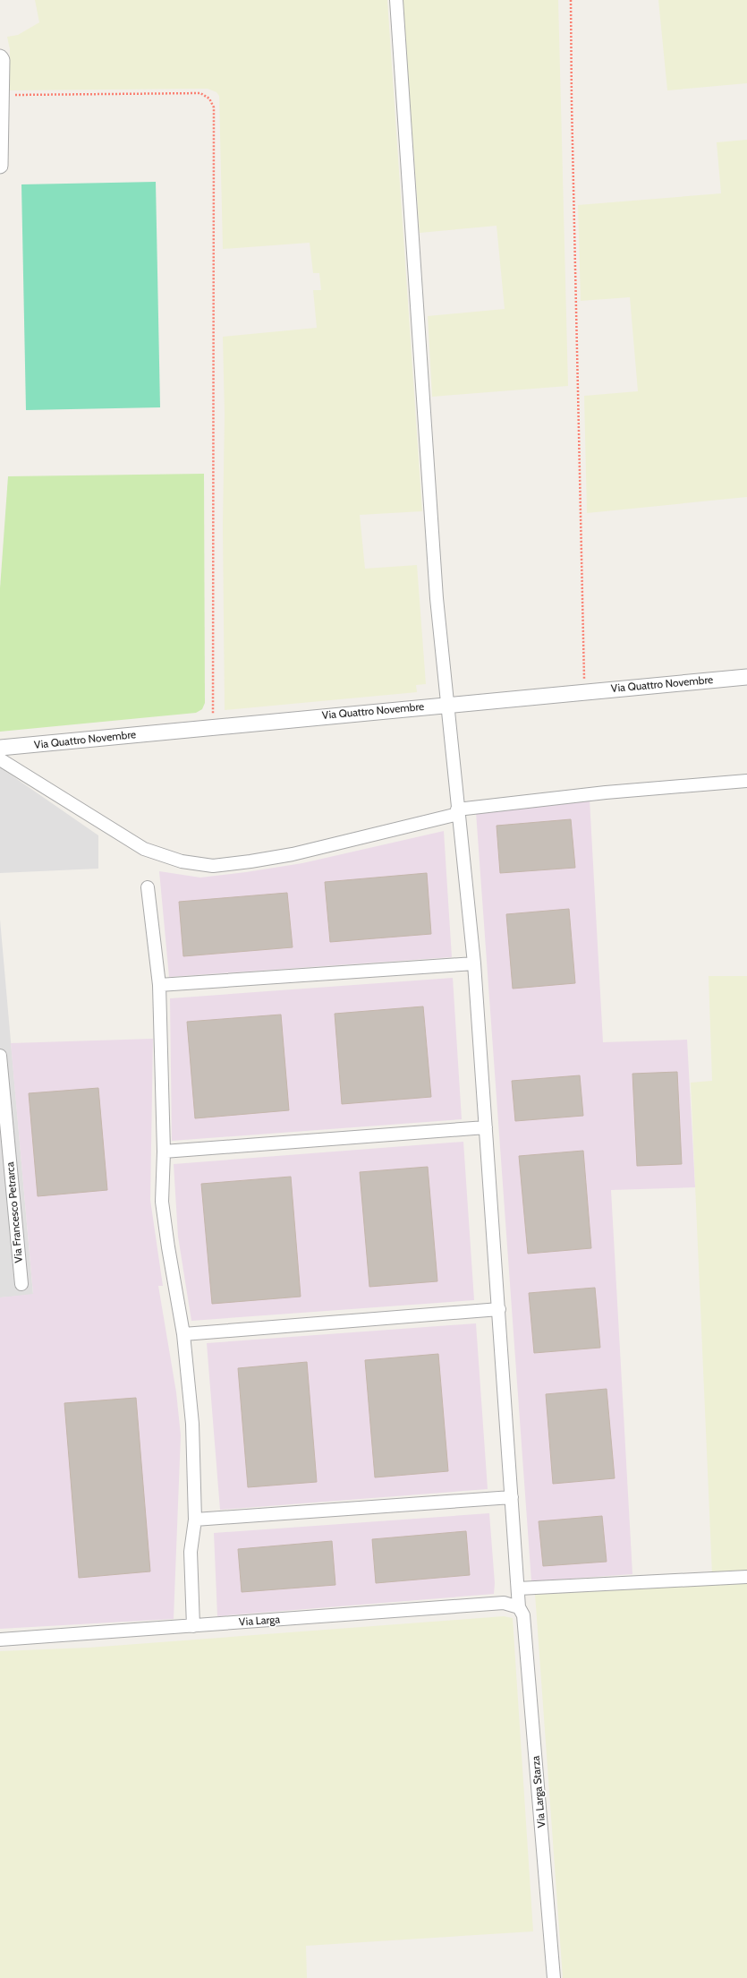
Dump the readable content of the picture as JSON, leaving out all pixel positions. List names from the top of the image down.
{
  "streets": {
    "street": [
      "Via Quattro Novembre",
      "Via Francesco Petrarca",
      "Via Larga",
      "Via Larga Starza"
    ]
  },
  "crossings": [
    ["Via Quattro Novembre", "Via Larga Starza"],
    ["Via Larga", "Via Larga Starza"]
  ]
}
